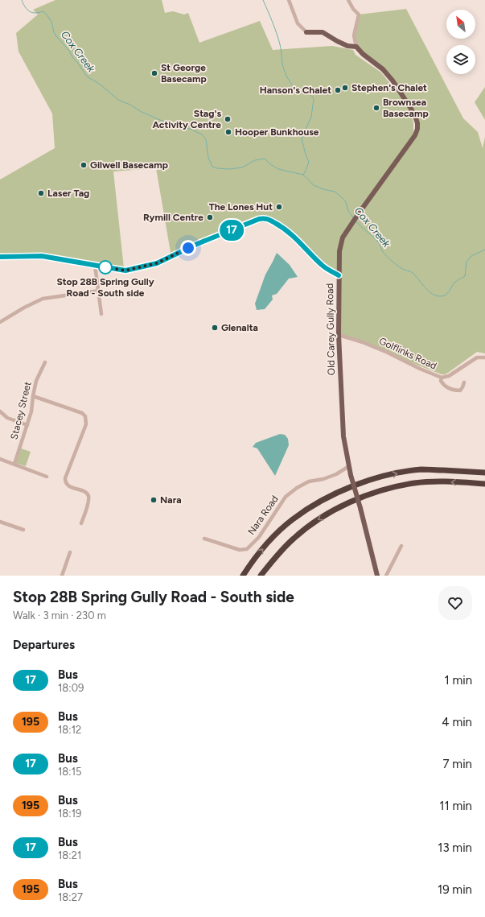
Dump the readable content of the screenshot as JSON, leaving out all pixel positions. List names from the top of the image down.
{
  "streets": {
    "main road": ["Old Carey Gully Road"],
    "street": ["Golflinks Road", "Stacey Street", "Nara Road"]
  },
  "crossings": [
    ["Old Carey Gully Road", "Golflinks Road"],
    ["Old Carey Gully Road", "Nara Road"]
  ],
  "water": ["Cox Creek"],
  "places": [
    "St George Basecamp",
    "Stephen's Chalet",
    "Hanson's Chalet",
    "Brownsea Basecamp",
    "Stag's Activity Centre",
    "Hooper Bunkhouse",
    "Gilwell Basecamp",
    "Laser Tag",
    "The Lones Hut",
    "Rymill Centre",
    "Stop 28B Spring Gully Road - South side",
    "Glenalta",
    "Nara"
  ],
  "lines": ["bus line 17"],
  "north": "top left",
  "page": {
    "on_map": "17",
    "heading": [
      ["Stop 28B Spring Gully Road - South side", "Walk · 3 min · 230 m"],
      "Departures"
    ],
    "list": [
      {
        "mark": "17",
        "name": "Bus",
        "note": "18:09",
        "value": "1 min"
      },
      {
        "mark": "195",
        "name": "Bus",
        "note": "18:12",
        "value": "4 min"
      },
      {
        "mark": "17",
        "name": "Bus",
        "note": "18:15",
        "value": "7 min"
      },
      {
        "mark": "195",
        "name": "Bus",
        "note": "18:19",
        "value": "11 min"
      },
      {
        "mark": "17",
        "name": "Bus",
        "note": "18:21",
        "value": "13 min"
      },
      {
        "mark": "195",
        "name": "Bus",
        "note": "18:27",
        "value": "19 min"
      }
    ]
  }
}
